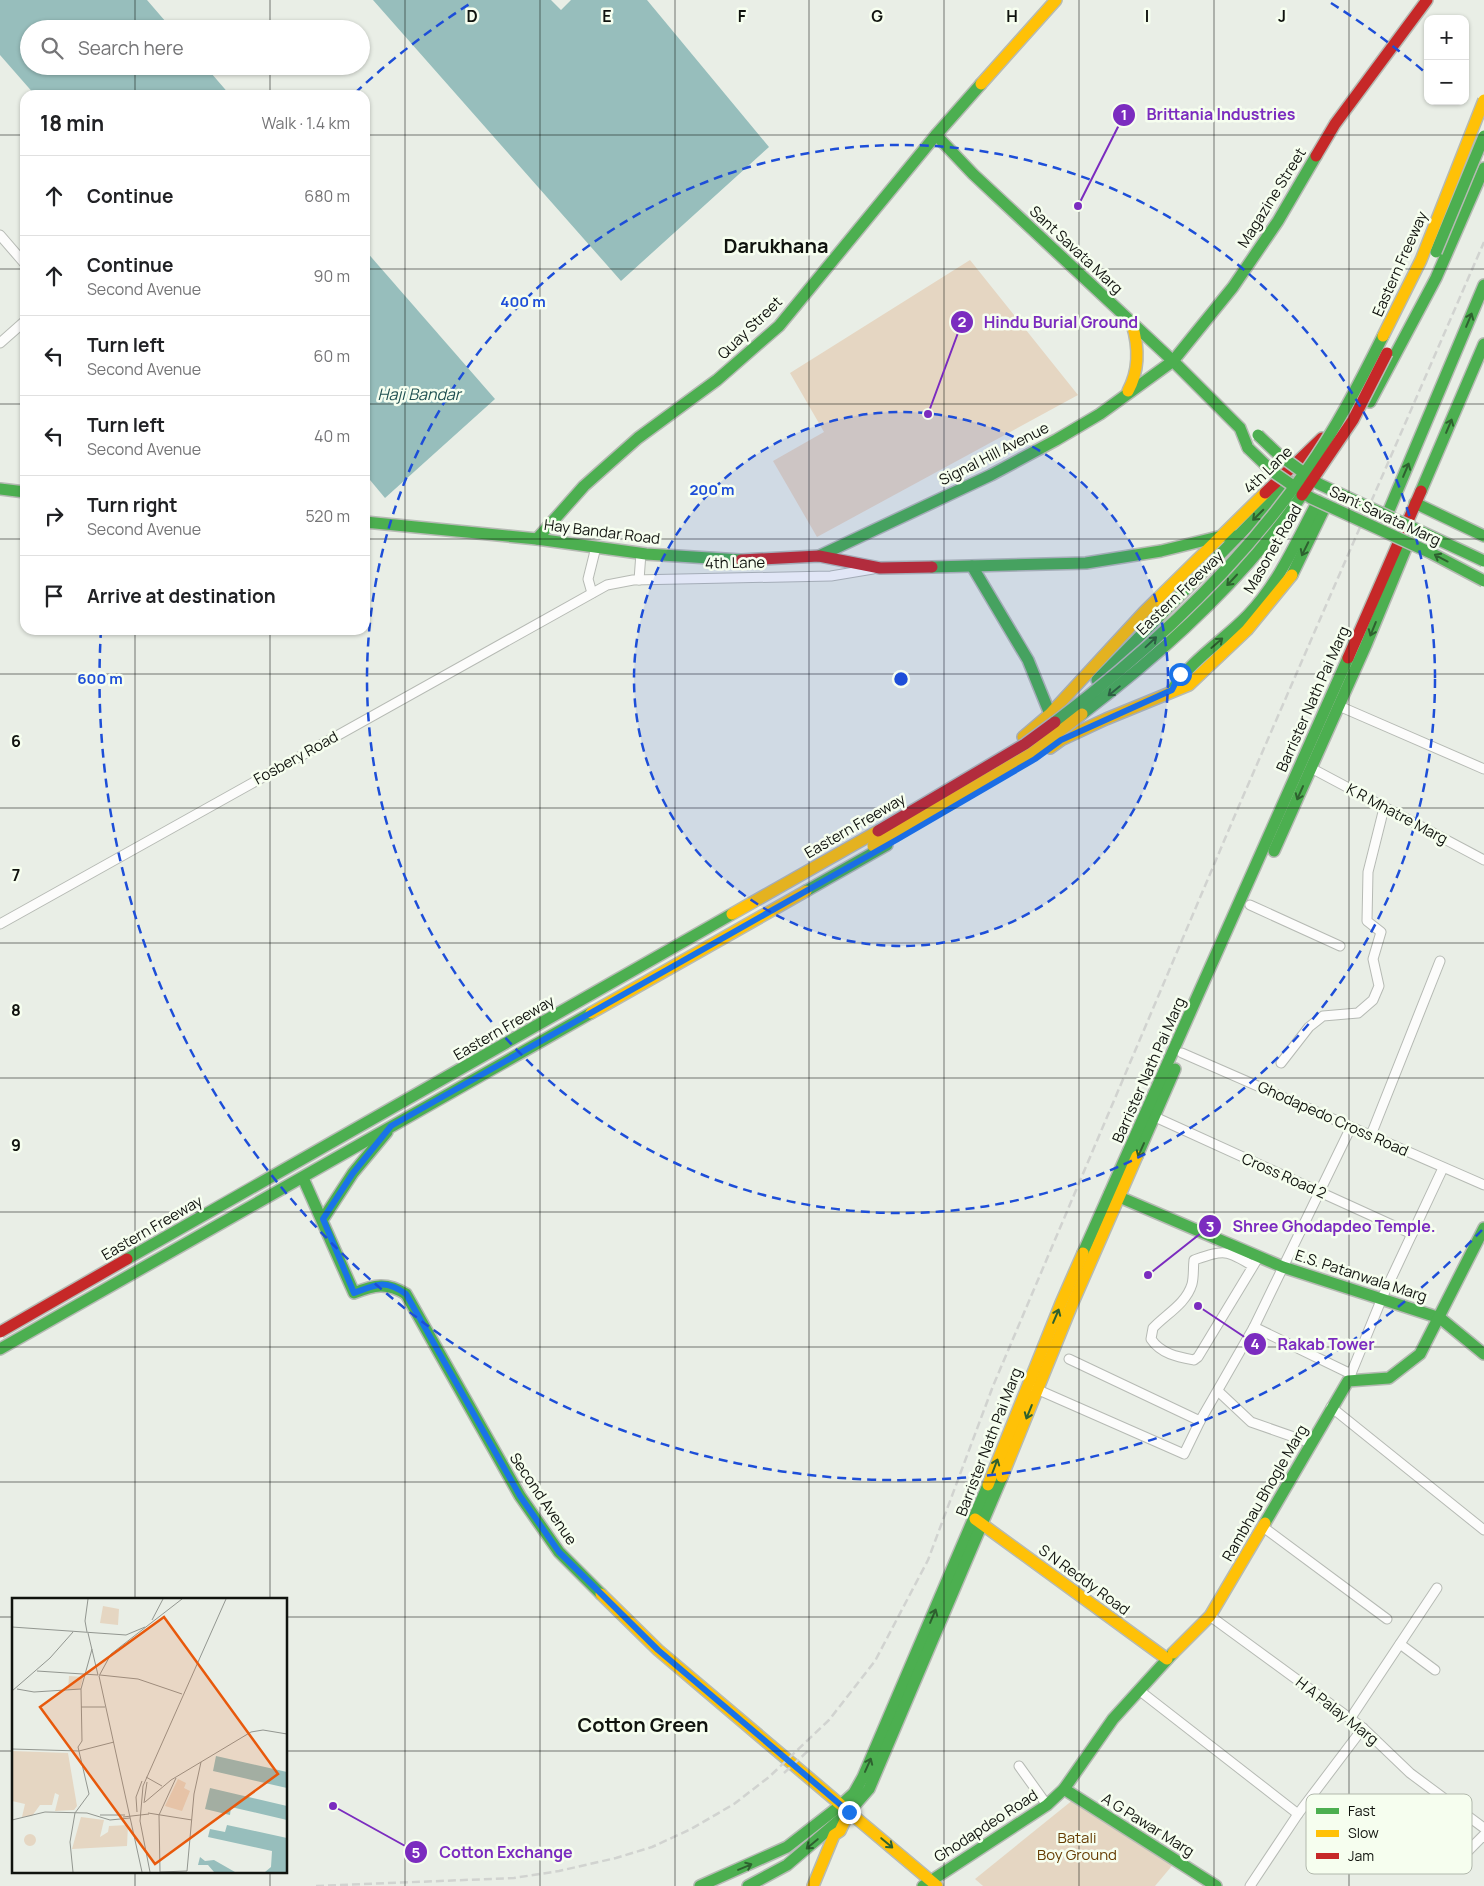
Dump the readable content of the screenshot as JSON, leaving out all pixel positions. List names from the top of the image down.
{
  "streets": {
    "main road": [
      "Magazine Street",
      "Sant Savata Marg",
      "Eastern Freeway",
      "Quay Street",
      "Signal Hill Avenue",
      "4th Lane",
      "Hay Bandar Road",
      "Masonet Road",
      "Barrister Nath Pai Marg",
      "E.S. Patanwala Marg",
      "Rambhau Bhogle Marg",
      "Second Avenue",
      "S N Reddy Road",
      "A G Pawar Marg",
      "Ghodapdeo Road"
    ],
    "street": [
      "Fosbery Road",
      "K R Mhatre Marg",
      "Ghodapedo Cross Road",
      "Cross Road 2",
      "H A Palay Marg"
    ]
  },
  "crossings": [
    ["Magazine Street", "Sant Savata Marg"],
    ["Magazine Street", "Signal Hill Avenue"],
    ["Sant Savata Marg", "Quay Street"],
    ["Sant Savata Marg", "Signal Hill Avenue"],
    ["Sant Savata Marg", "Masonet Road"],
    ["Quay Street", "Hay Bandar Road"],
    ["Signal Hill Avenue", "4th Lane"],
    ["Signal Hill Avenue", "Hay Bandar Road"],
    ["4th Lane", "Hay Bandar Road"],
    ["4th Lane", "Fosbery Road"],
    ["Barrister Nath Pai Marg", "K R Mhatre Marg"],
    ["Barrister Nath Pai Marg", "Ghodapedo Cross Road"],
    ["Barrister Nath Pai Marg", "Cross Road 2"],
    ["Barrister Nath Pai Marg", "E.S. Patanwala Marg"],
    ["Barrister Nath Pai Marg", "Second Avenue"],
    ["Barrister Nath Pai Marg", "S N Reddy Road"],
    ["Rambhau Bhogle Marg", "S N Reddy Road"],
    ["Rambhau Bhogle Marg", "H A Palay Marg"],
    ["Rambhau Bhogle Marg", "A G Pawar Marg"],
    ["Rambhau Bhogle Marg", "Ghodapdeo Road"],
    ["A G Pawar Marg", "Ghodapdeo Road"]
  ],
  "districts": ["Darukhana", "Cotton Green"],
  "water": ["Haji Bandar"],
  "parks": ["Batali Boy Ground"],
  "places": [
    "Brittania Industries",
    "Hindu Burial Ground",
    "Shree Ghodapdeo Temple.",
    "Rakab Tower",
    "Cotton Exchange"
  ],
  "legend": ["Fast", "Slow", "Jam"],
  "page": {
    "map_buttons": ["+", "−"],
    "search": "Search here",
    "heading": ["18 min", "Walk · 1.4 km"],
    "list": [
      ["Continue", "680 m"],
      ["Continue", "Second Avenue", "90 m"],
      ["Turn left", "Second Avenue", "60 m"],
      ["Turn left", "Second Avenue", "40 m"],
      ["Turn right", "Second Avenue", "520 m"],
      "Arrive at destination"
    ]
  },
  "grid": {
    "columns": [
      "D",
      "E",
      "F",
      "G",
      "H",
      "I",
      "J"
    ],
    "rows": [
      "6",
      "7",
      "8",
      "9"
    ]
  },
  "rings": ["400 m", "200 m", "600 m"]
}
